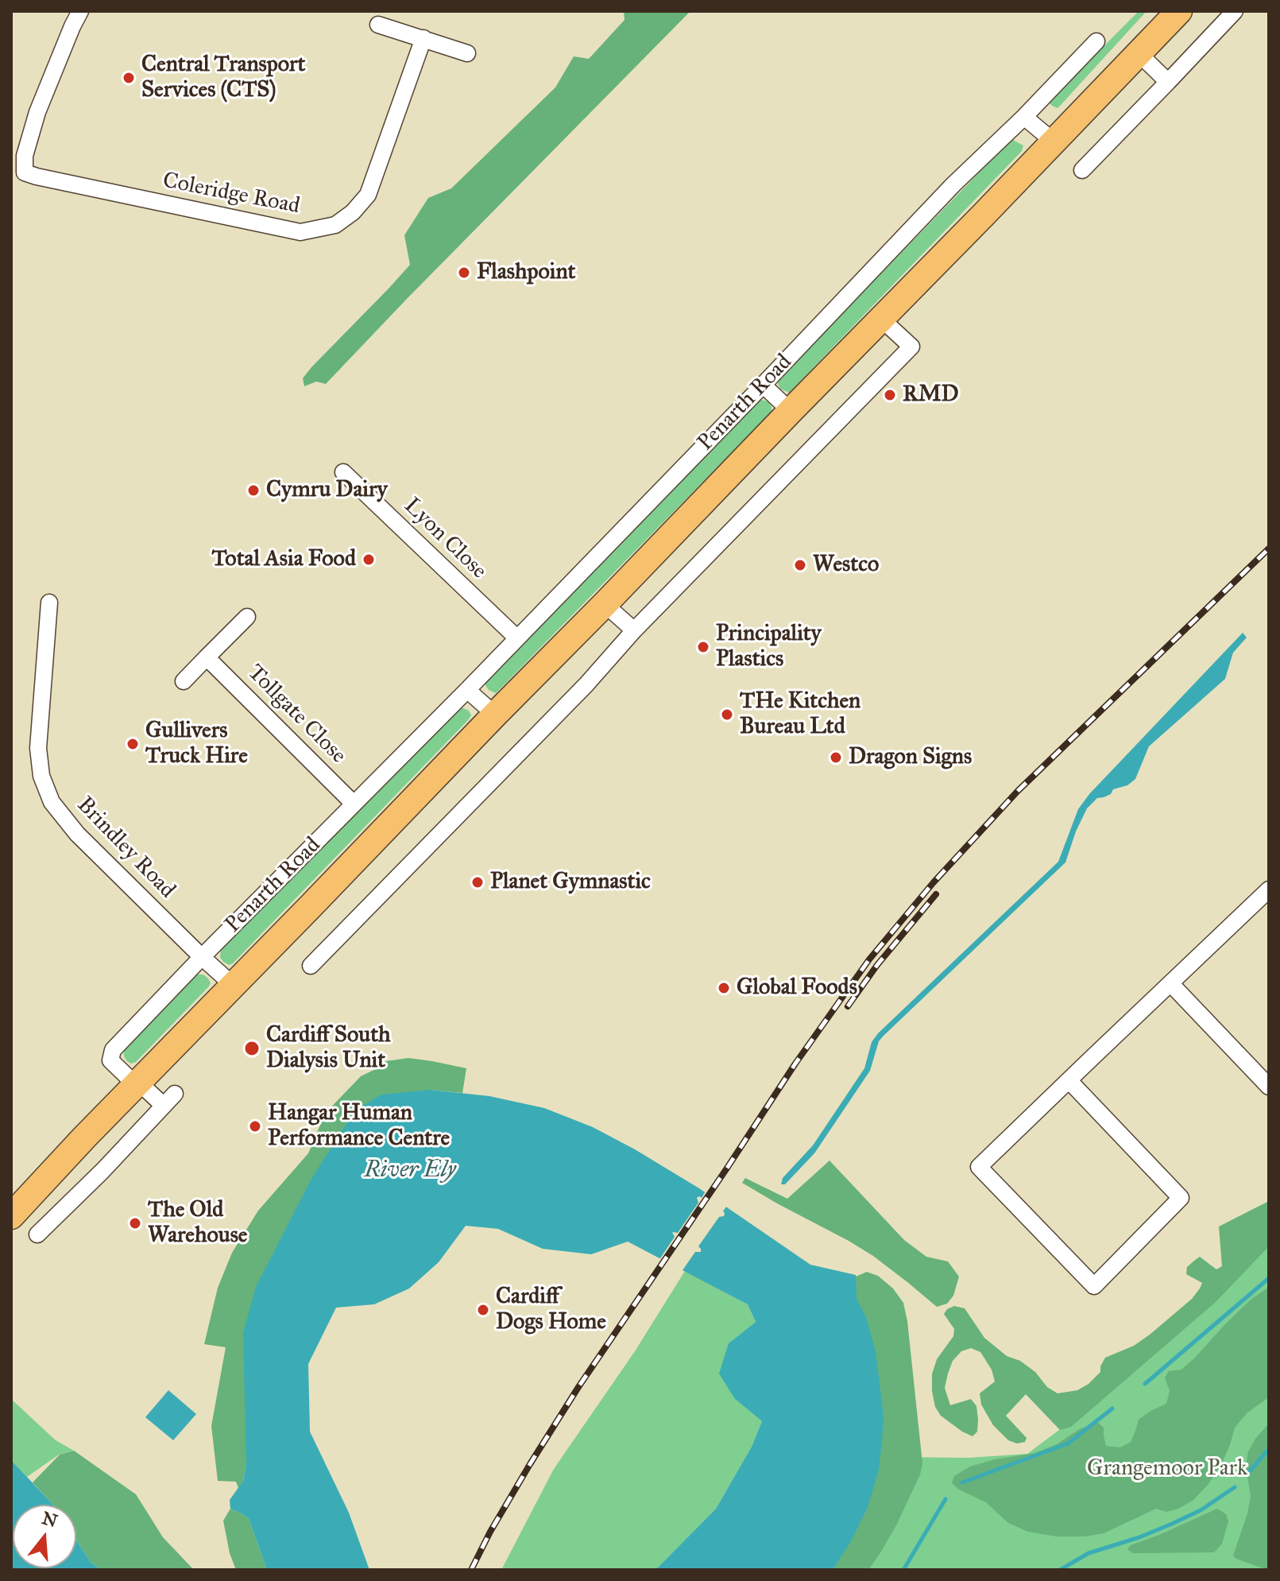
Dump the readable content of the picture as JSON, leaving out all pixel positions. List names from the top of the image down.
{
  "streets": {
    "main road": ["Penarth Road"],
    "street": [
      "Coleridge Road",
      "Lyon Close",
      "Tollgate Close",
      "Brindley Road"
    ]
  },
  "crossings": [
    ["Penarth Road", "Lyon Close"],
    ["Penarth Road", "Tollgate Close"],
    ["Penarth Road", "Brindley Road"]
  ],
  "water": ["River Ely"],
  "parks": ["Grangemoor Park"],
  "places": [
    "Central Transport Services (CTS)",
    "Flashpoint",
    "RMD",
    "Cymru Dairy",
    "Total Asia Food",
    "Westco",
    "Principality Plastics",
    "THe Kitchen Bureau Ltd",
    "Gullivers Truck Hire",
    "Dragon Signs",
    "Planet Gymnastic",
    "Global Foods",
    "Cardiff South Dialysis Unit",
    "Hangar Human Performance Centre",
    "The Old Warehouse",
    "Cardiff Dogs Home"
  ],
  "north": "top"
}
